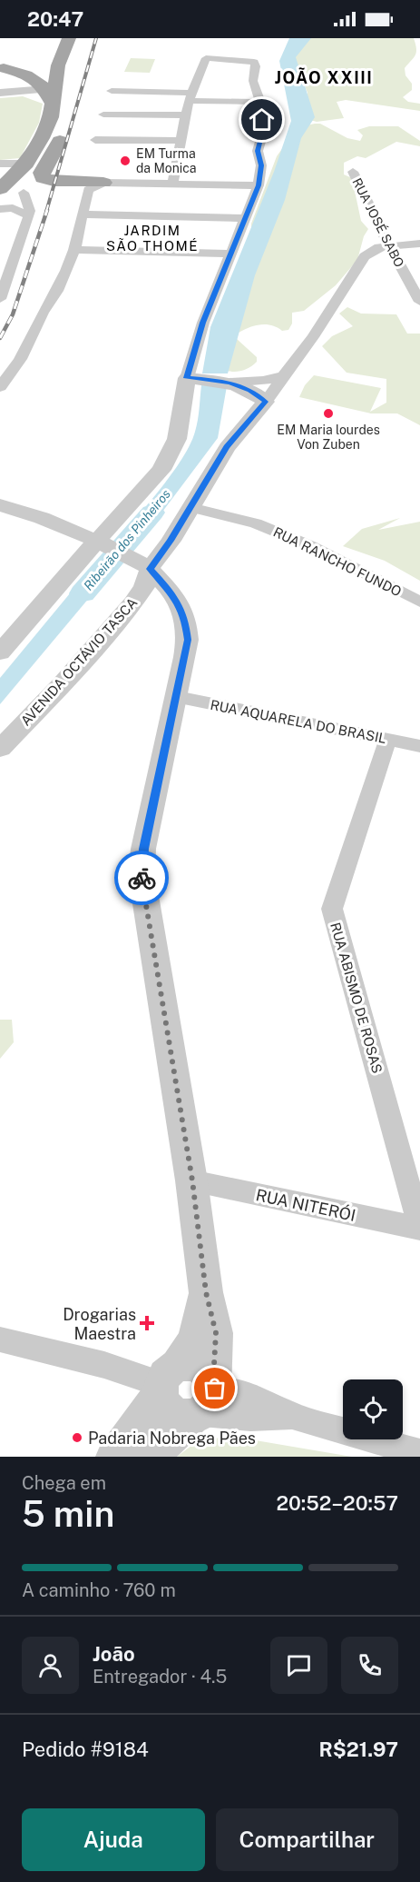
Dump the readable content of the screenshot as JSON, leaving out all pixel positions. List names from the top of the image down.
{
  "streets": {
    "street": [
      "RUA JOSÉ SABO",
      "RUA RANCHO FUNDO",
      "AVENIDA OCTÁVIO TASCA",
      "RUA AQUARELA DO BRASIL",
      "RUA ABISMO DE ROSAS",
      "RUA NITERÓI"
    ]
  },
  "crossings": [
    ["RUA RANCHO FUNDO", "AVENIDA OCTÁVIO TASCA"],
    ["RUA AQUARELA DO BRASIL", "RUA ABISMO DE ROSAS"],
    ["RUA ABISMO DE ROSAS", "RUA NITERÓI"]
  ],
  "districts": ["JOÃO XXIII", "JARDIM SÃO THOMÉ"],
  "water": ["Ribeirão dos Pinheiros"],
  "places": {
    "other": ["EM Turma da Monica", "EM Maria lourdes Von Zuben", "Padaria Nobrega Pães"],
    "health": ["Drogarias Maestra"]
  },
  "page": {
    "status": "20:47",
    "heading": ["5 min", "Chega em", "20:52–20:57"],
    "panel": [
      "João",
      "Entregador · 4.5",
      "Pedido #9184",
      "R$21.97"
    ],
    "bar": "A caminho · 760 m",
    "buttons": ["Ajuda", "Compartilhar"]
  }
}
